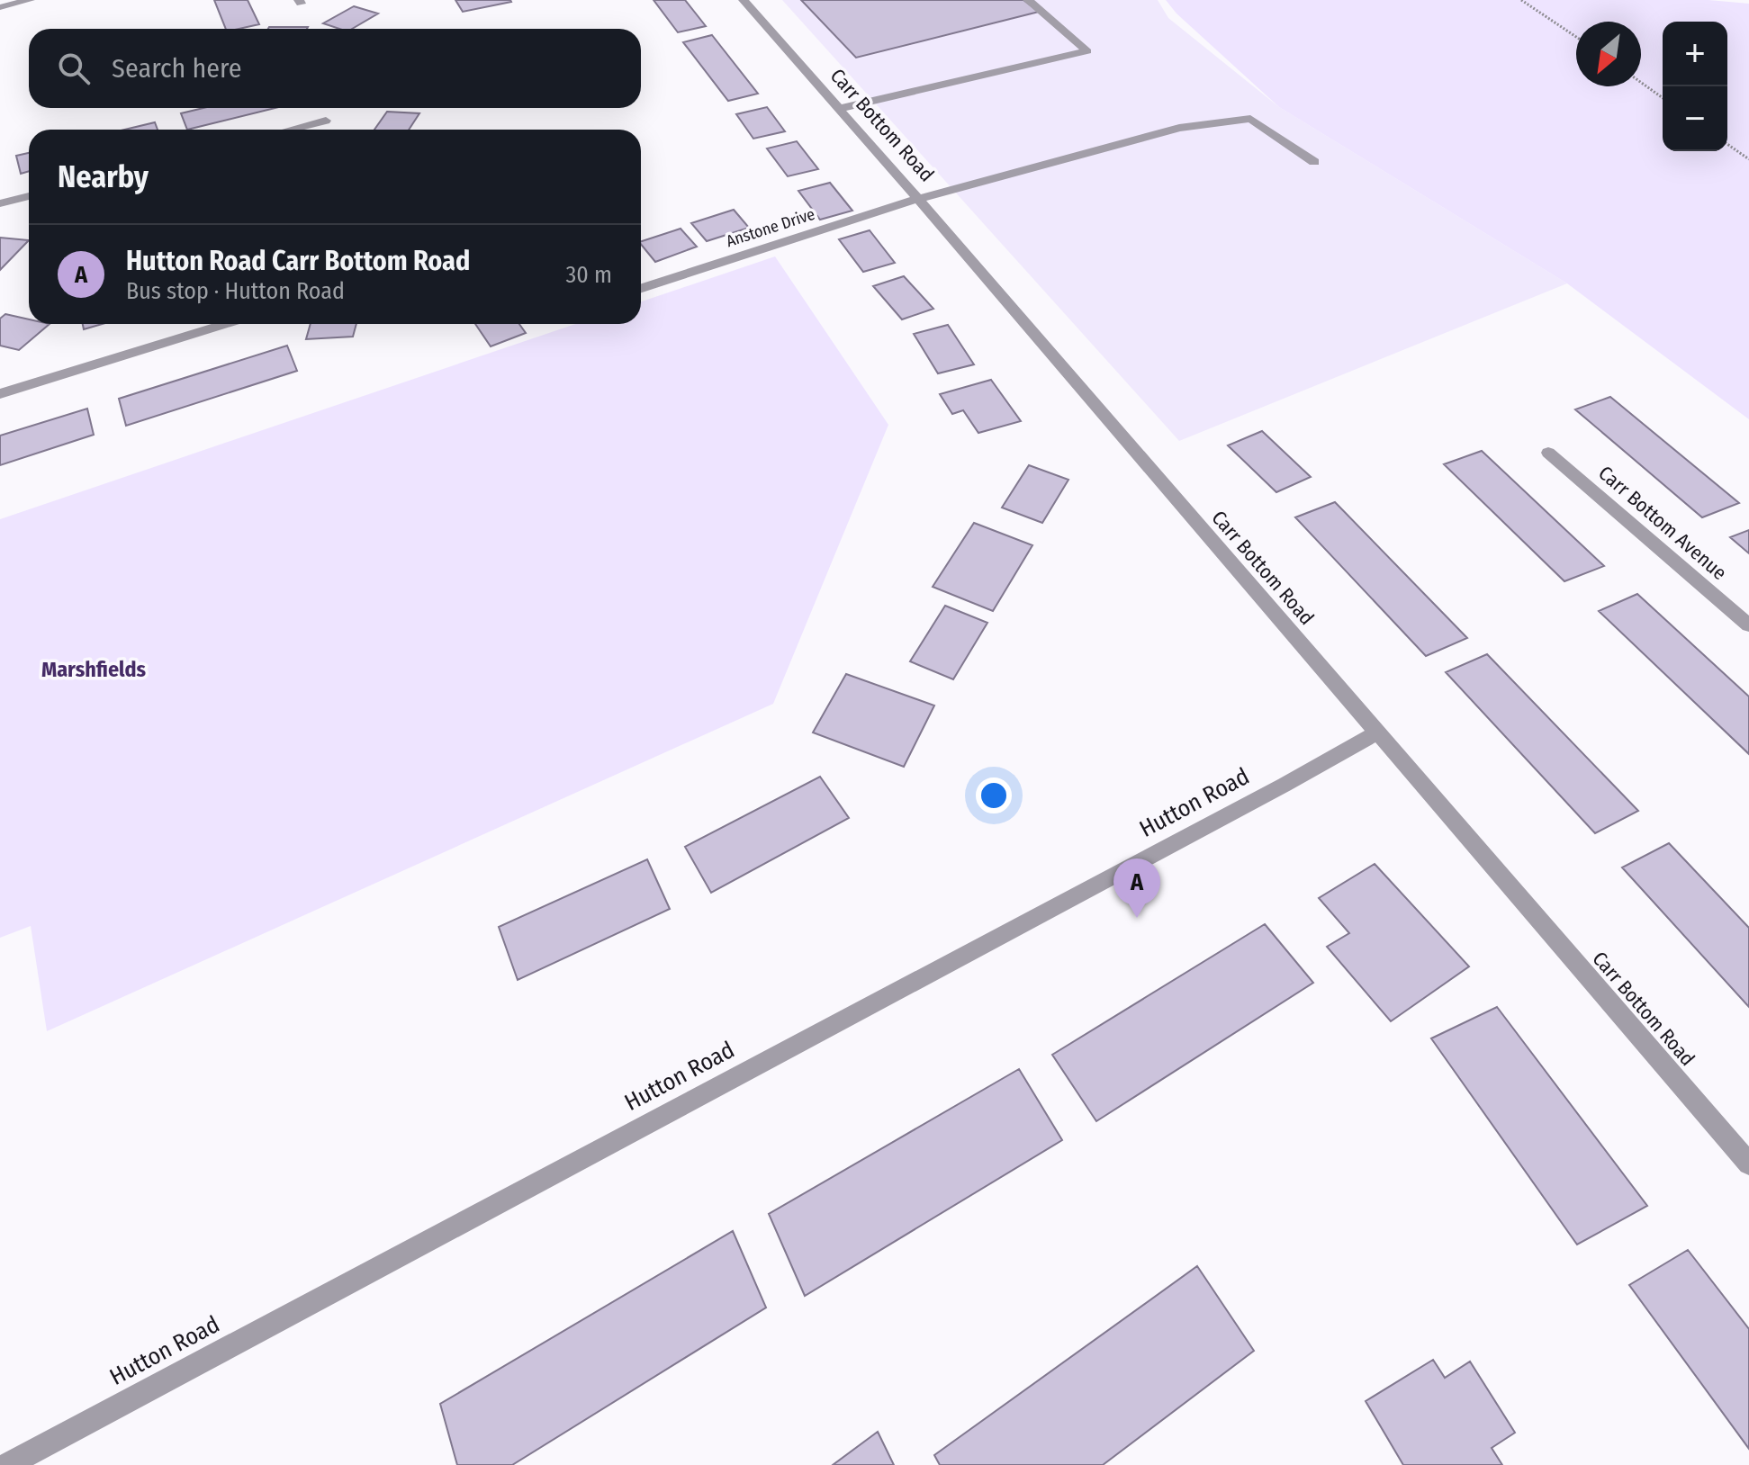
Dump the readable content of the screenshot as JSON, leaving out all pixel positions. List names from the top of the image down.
{
  "streets": {
    "street": [
      "Carr Bottom Road",
      "Anstone Drive",
      "Carr Bottom Avenue",
      "Hutton Road"
    ]
  },
  "crossings": [
    ["Carr Bottom Road", "Anstone Drive"],
    ["Carr Bottom Road", "Hutton Road"]
  ],
  "districts": ["Marshfields"],
  "north": "bottom left",
  "page": {
    "map_buttons": ["+", "−"],
    "search": "Search here",
    "heading": "Nearby",
    "list": [
      {
        "mark": "A",
        "name": "Hutton Road Carr Bottom Road",
        "note": "Bus stop · Hutton Road",
        "value": "30 m"
      }
    ],
    "pins": "A"
  }
}
